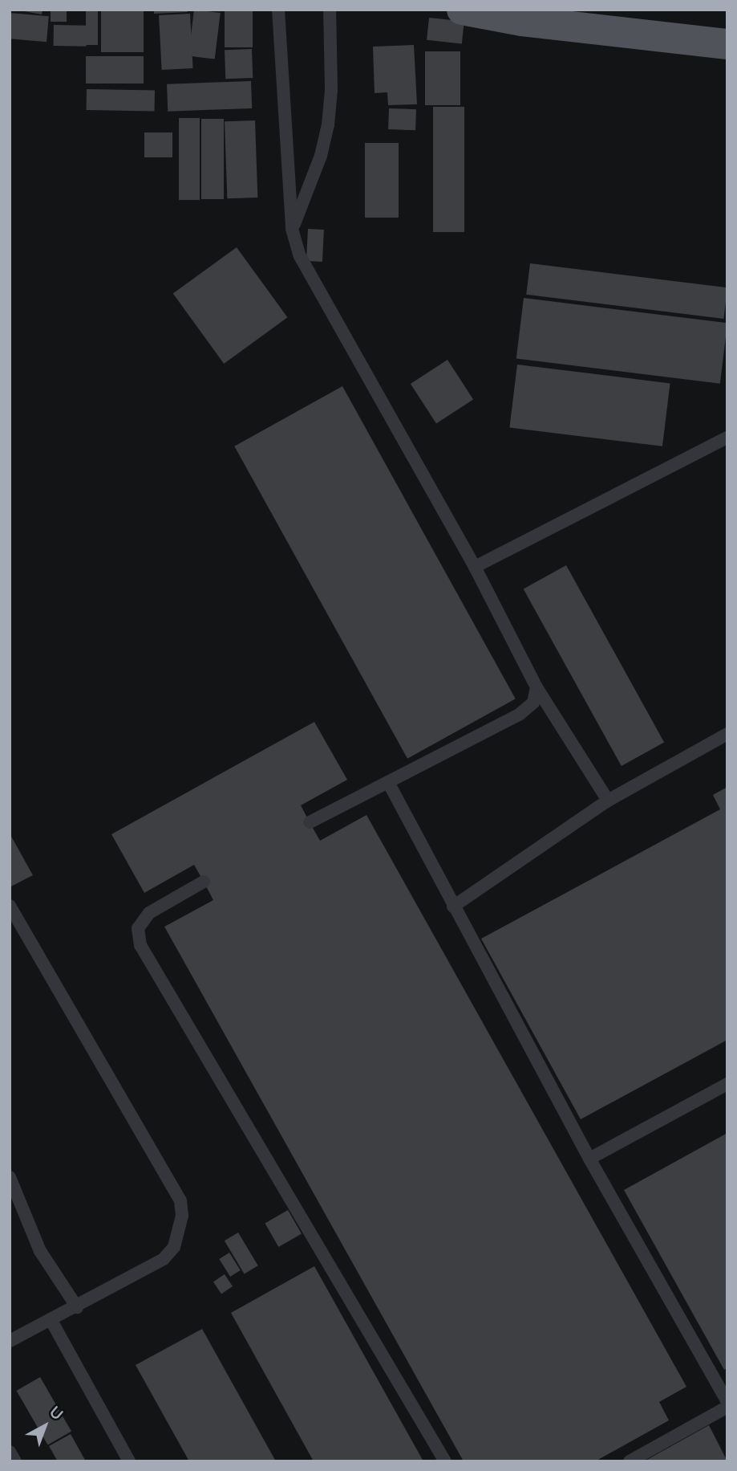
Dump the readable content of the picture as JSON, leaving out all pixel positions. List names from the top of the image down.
{
  "north": "top right"
}
